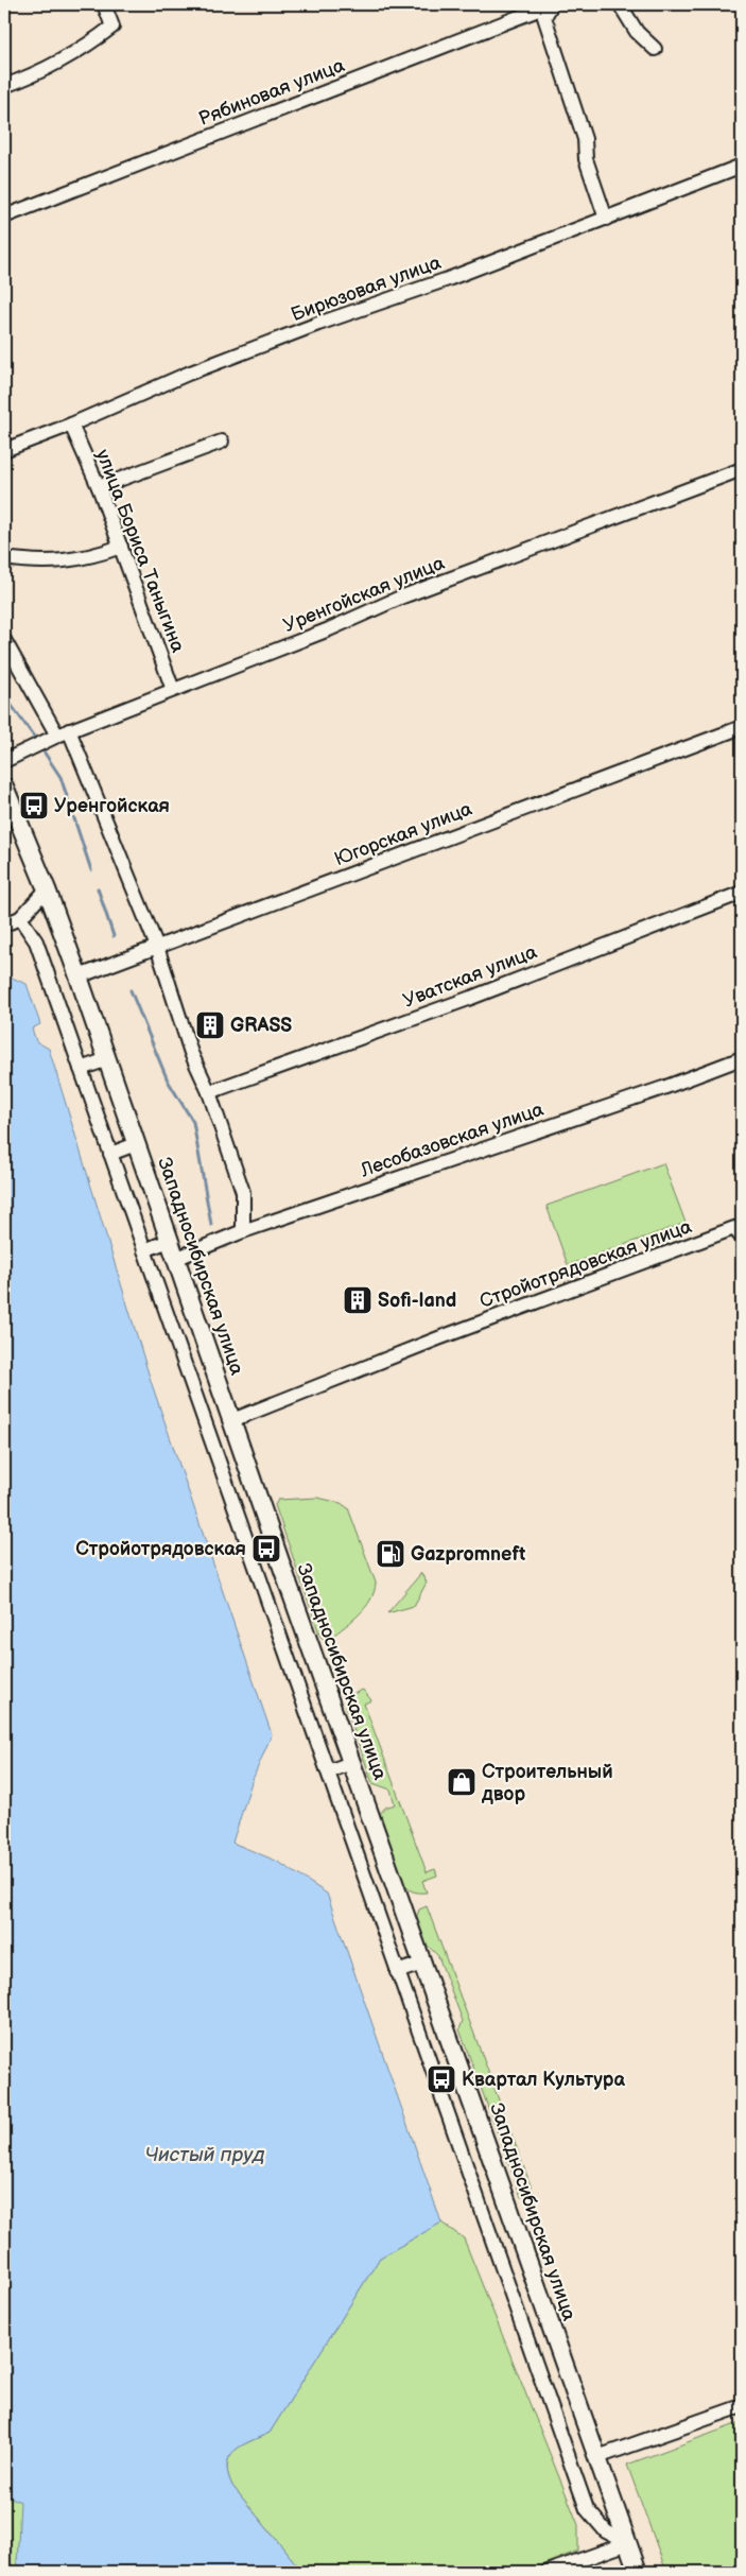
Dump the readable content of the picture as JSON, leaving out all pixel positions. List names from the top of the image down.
{
  "streets": {
    "main road": ["Западносибирская улица"],
    "street": [
      "Рябиновая улица",
      "Бирюзовая улица",
      "улица Бориса Таныгина",
      "Уренгойская улица",
      "Югорская улица",
      "Уватская улица",
      "Лесобазовская улица",
      "Стройотрядовская улица"
    ]
  },
  "crossings": [
    ["Бирюзовая улица", "улица Бориса Таныгина"],
    ["улица Бориса Таныгина", "Уренгойская улица"],
    ["Югорская улица", "Западносибирская улица"],
    ["Лесобазовская улица", "Западносибирская улица"],
    ["Стройотрядовская улица", "Западносибирская улица"]
  ],
  "water": ["Чистый пруд"],
  "places": {
    "bus stop": ["Уренгойская", "Стройотрядовская", "Квартал Культура"],
    "building": ["GRASS", "Sofi-land"],
    "fuel station": ["Gazpromneft"],
    "shop": ["Строительный двор"]
  }
}
